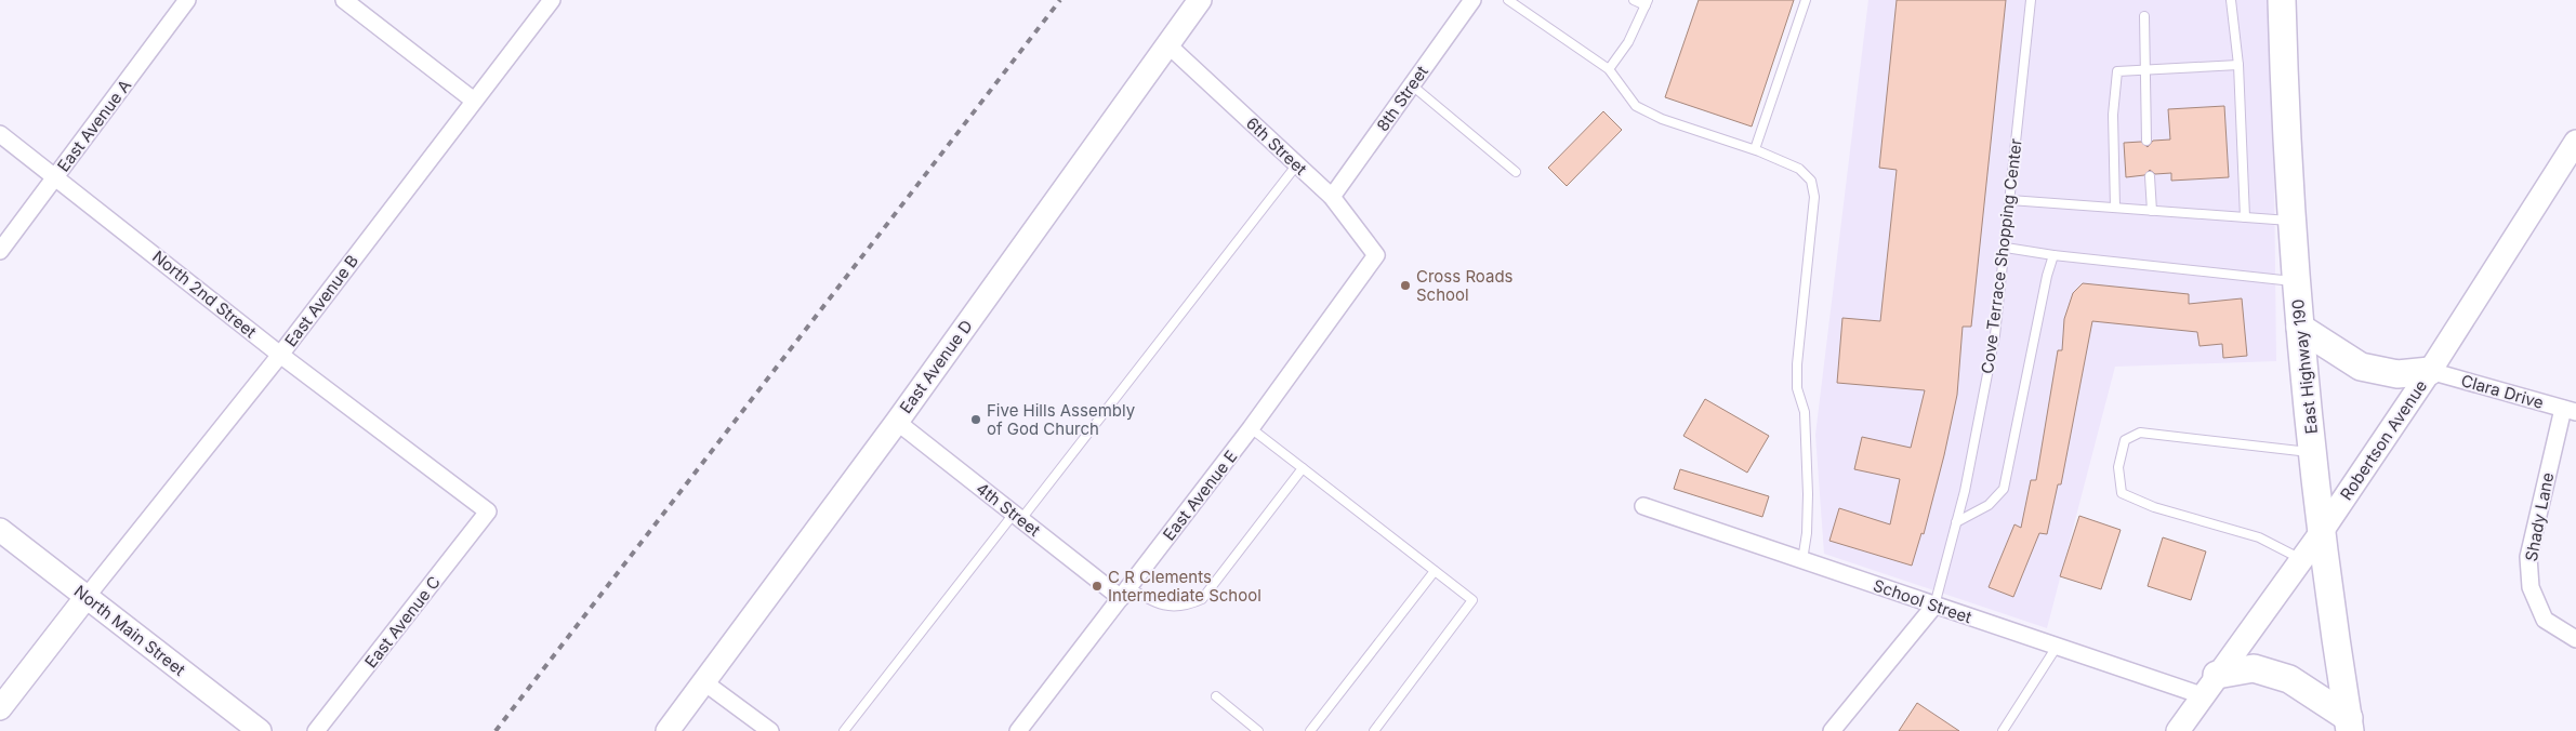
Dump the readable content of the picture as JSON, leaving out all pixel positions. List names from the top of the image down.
{
  "streets": {
    "main road": [
      "East Avenue D",
      "East Highway 190",
      "Robertson Avenue",
      "North Main Street"
    ],
    "street": [
      "8th Street",
      "East Avenue A",
      "6th Street",
      "North 2nd Street",
      "East Avenue B",
      "Clara Drive",
      "East Avenue E",
      "4th Street",
      "Shady Lane",
      "School Street",
      "East Avenue C"
    ],
    "lane": ["Cove Terrace Shopping Center"]
  },
  "crossings": [
    ["8th Street", "6th Street"],
    ["East Avenue A", "North 2nd Street"],
    ["6th Street", "East Avenue D"],
    ["6th Street", "East Avenue E"],
    ["Cove Terrace Shopping Center", "School Street"],
    ["North 2nd Street", "East Avenue B"],
    ["North 2nd Street", "East Avenue C"],
    ["East Avenue B", "North Main Street"],
    ["East Avenue D", "4th Street"],
    ["East Highway 190", "Robertson Avenue"],
    ["Clara Drive", "Robertson Avenue"],
    ["Clara Drive", "Shady Lane"],
    ["Robertson Avenue", "School Street"],
    ["East Avenue E", "4th Street"]
  ],
  "places": ["Cross Roads School", "Five Hills Assembly of God Church", "C R Clements Intermediate School"]
}
